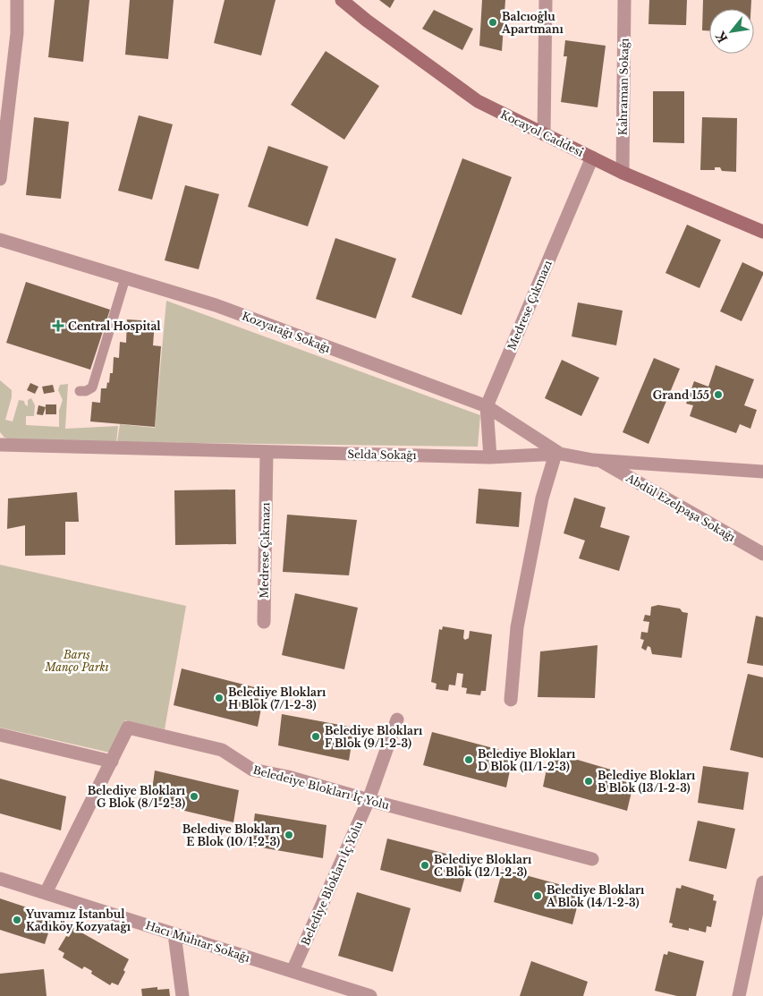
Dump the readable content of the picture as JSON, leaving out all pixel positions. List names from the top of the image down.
{
  "streets": {
    "street": [
      "Kahraman Sokağı",
      "Kocayol Caddesi",
      "Medrese Çıkmazı",
      "Kozyatağı Sokağı",
      "Selda Sokağı",
      "Abdül Ezelpaşa Sokağı",
      "Beledeiye Blokları İç Yolu",
      "Belediye Blokları İç Yolu",
      "Hacı Muhtar Sokağı"
    ]
  },
  "crossings": [
    ["Kahraman Sokağı", "Kocayol Caddesi"],
    ["Kocayol Caddesi", "Medrese Çıkmazı"],
    ["Medrese Çıkmazı", "Kozyatağı Sokağı"],
    ["Medrese Çıkmazı", "Selda Sokağı"],
    ["Kozyatağı Sokağı", "Selda Sokağı"],
    ["Selda Sokağı", "Abdül Ezelpaşa Sokağı"],
    ["Beledeiye Blokları İç Yolu", "Belediye Blokları İç Yolu"],
    ["Beledeiye Blokları İç Yolu", "Hacı Muhtar Sokağı"],
    ["Belediye Blokları İç Yolu", "Hacı Muhtar Sokağı"]
  ],
  "parks": ["Barış Manço Parkı"],
  "places": {
    "other": [
      "Balcıoğlu Apartmanı",
      "Grand 155",
      "Belediye Blokları H Blok (7/1-2-3)",
      "Belediye Blokları F Blok (9/1-2-3)",
      "Belediye Blokları D Blok (11/1-2-3)",
      "Belediye Blokları B Blok (13/1-2-3)",
      "Belediye Blokları G Blok (8/1-2-3)",
      "Belediye Blokları E Blok (10/1-2-3)",
      "Belediye Blokları C Blok (12/1-2-3)",
      "Belediye Blokları A Blok (14/1-2-3)",
      "Yuvamız İstanbul Kadıköy Kozyatağı"
    ],
    "health": ["Central Hospital"]
  },
  "north": "bottom left"
}
